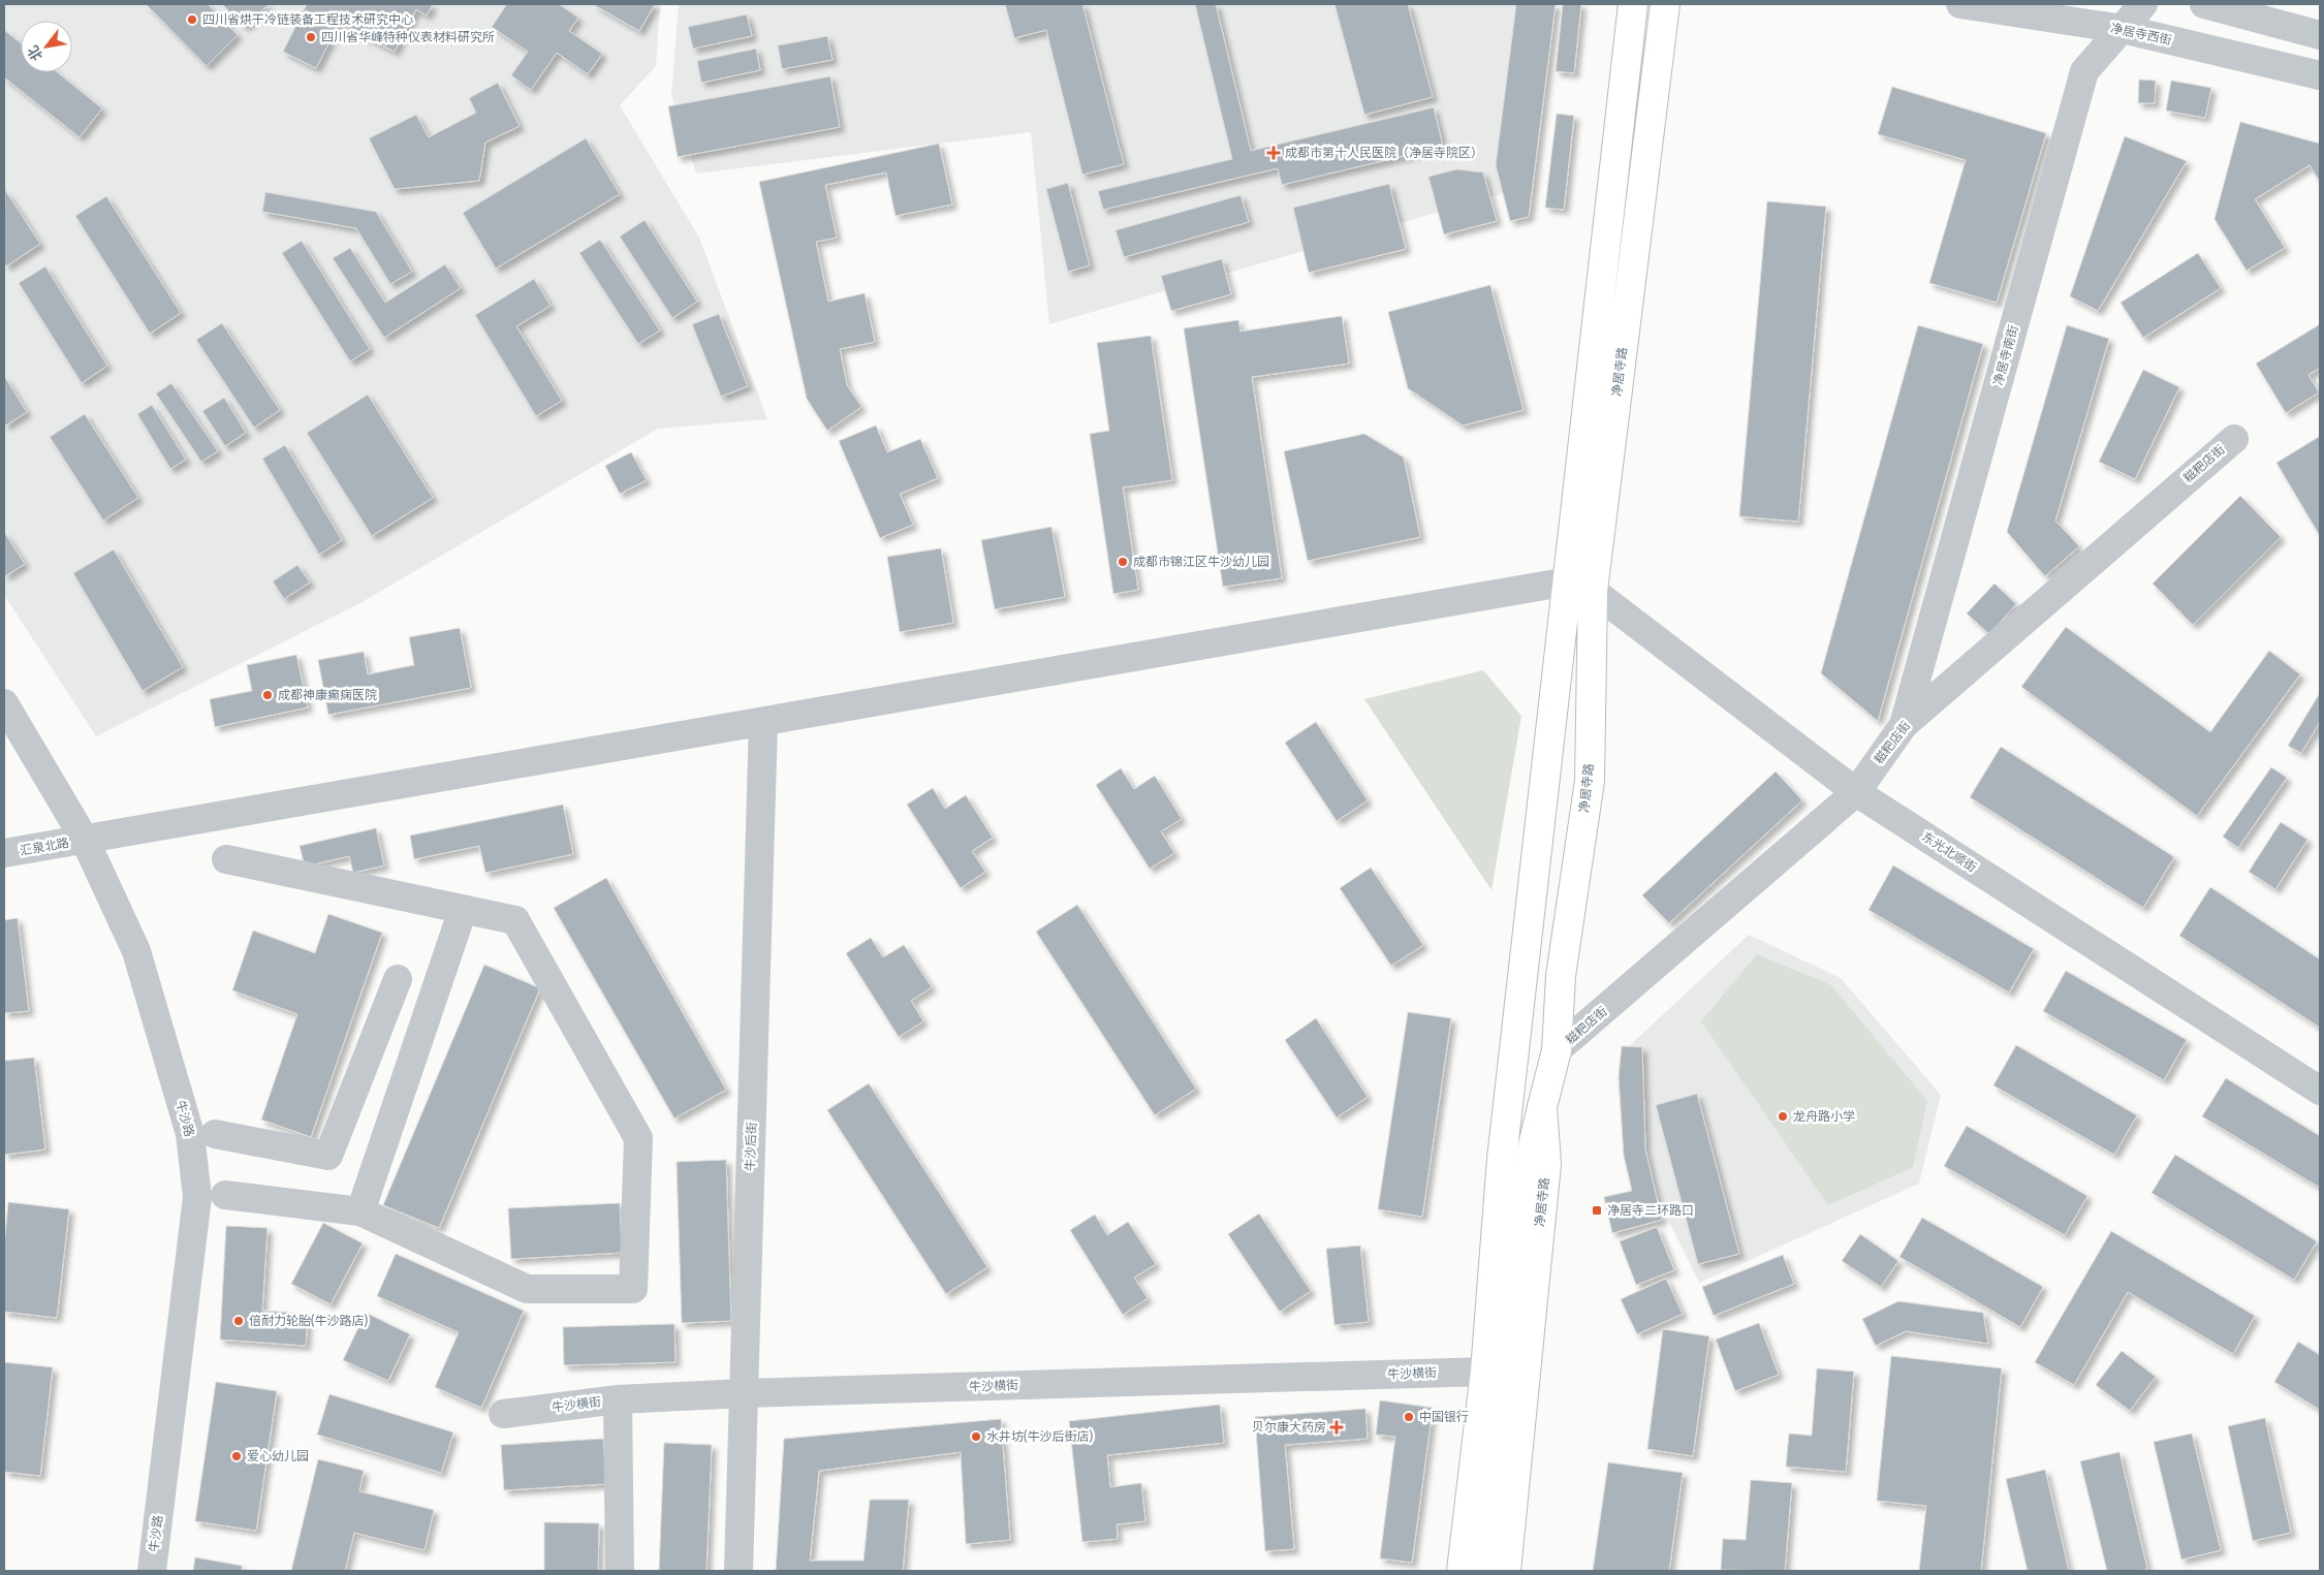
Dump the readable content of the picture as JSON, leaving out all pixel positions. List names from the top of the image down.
{
  "streets": {
    "main road": ["净居寺路"],
    "street": [
      "净居寺西街",
      "净居寺南街",
      "糍粑店街",
      "汇泉北路",
      "东光北顺街",
      "牛沙路",
      "牛沙后街",
      "牛沙横街"
    ]
  },
  "crossings": [
    ["净居寺西街", "净居寺南街"],
    ["净居寺南街", "糍粑店街"],
    ["净居寺路", "糍粑店街"],
    ["净居寺路", "汇泉北路"],
    ["净居寺路", "东光北顺街"],
    ["净居寺路", "牛沙横街"],
    ["糍粑店街", "东光北顺街"],
    ["汇泉北路", "东光北顺街"],
    ["汇泉北路", "牛沙路"],
    ["汇泉北路", "牛沙后街"],
    ["牛沙后街", "牛沙横街"]
  ],
  "places": {
    "other": [
      "四川省烘干冷链装备工程技术研究中心",
      "四川省华峰特种仪表材料研究所",
      "成都市锦江区牛沙幼儿园",
      "成都神康癫痫医院",
      "龙舟路小学",
      "倍耐力轮胎(牛沙路店)",
      "中国银行",
      "水井坊(牛沙后街店)",
      "爱心幼儿园"
    ],
    "health": ["成都市第十人民医院（净居寺院区）", "贝尔康大药房"],
    "transit": ["净居寺二环路口"]
  },
  "north": "bottom left"
}
